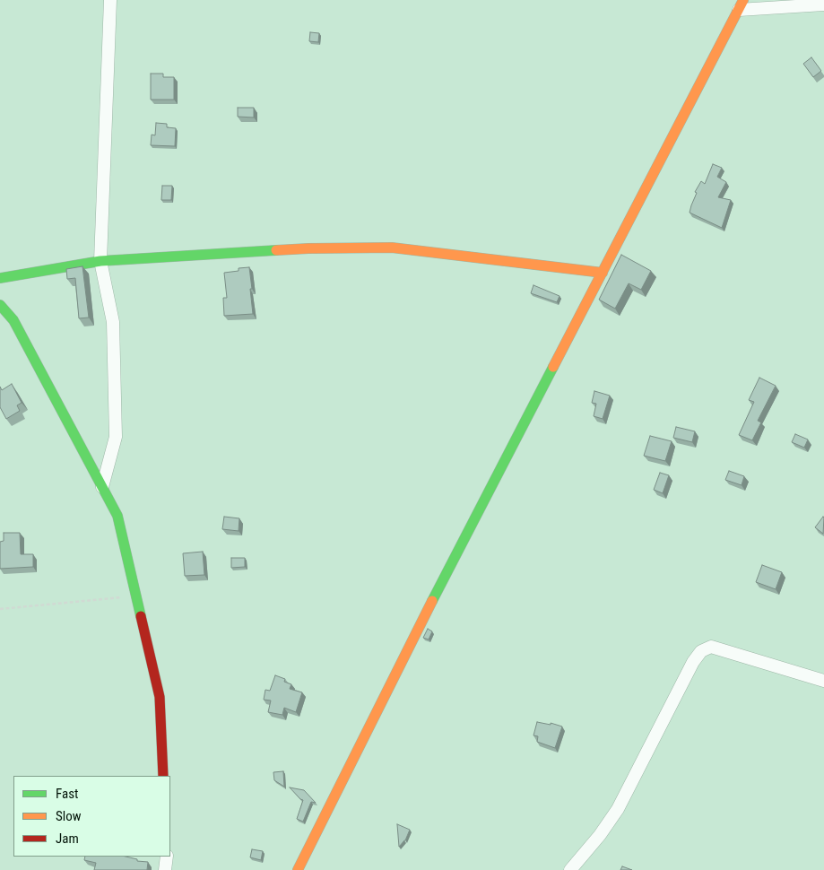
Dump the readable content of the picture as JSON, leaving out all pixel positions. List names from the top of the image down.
{
  "legend": ["Fast", "Slow", "Jam"]
}
